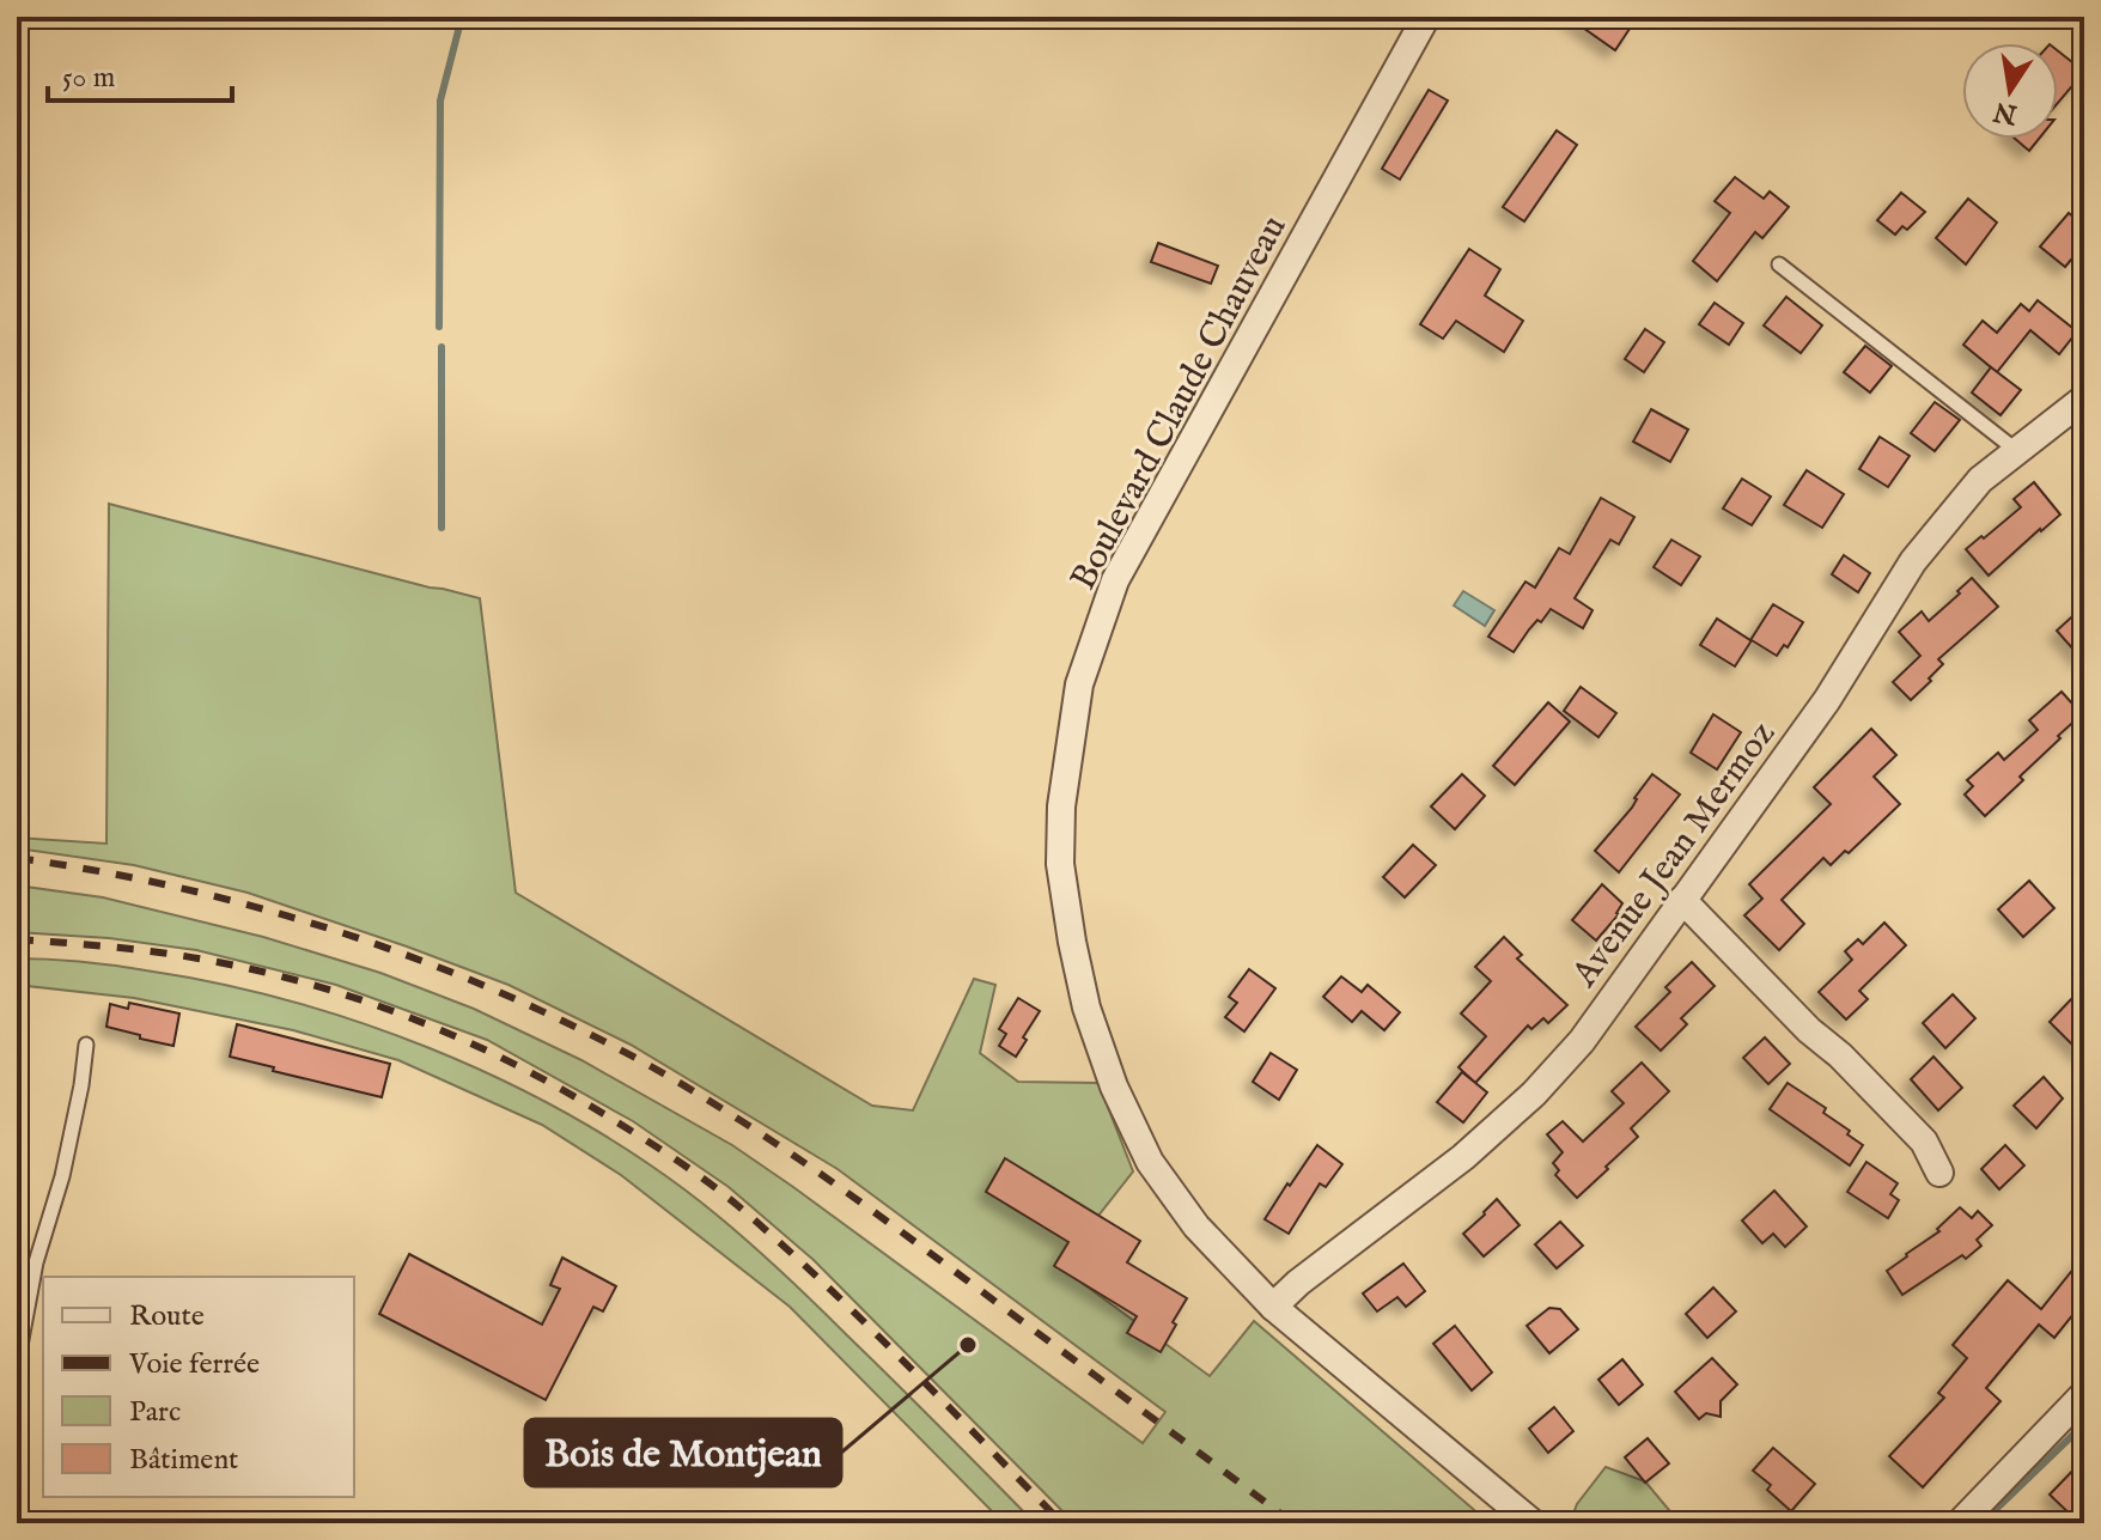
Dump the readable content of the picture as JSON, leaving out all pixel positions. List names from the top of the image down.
{
  "streets": {
    "street": ["Boulevard Claude Chauveau", "Avenue Jean Mermoz"]
  },
  "crossings": [
    ["Boulevard Claude Chauveau", "Avenue Jean Mermoz"]
  ],
  "places": ["Bois de Montjean"],
  "legend": [
    "Route",
    "Voie ferrée",
    "Parc",
    "Bâtiment"
  ],
  "scale_bar": "50 m",
  "north": "bottom"
}
